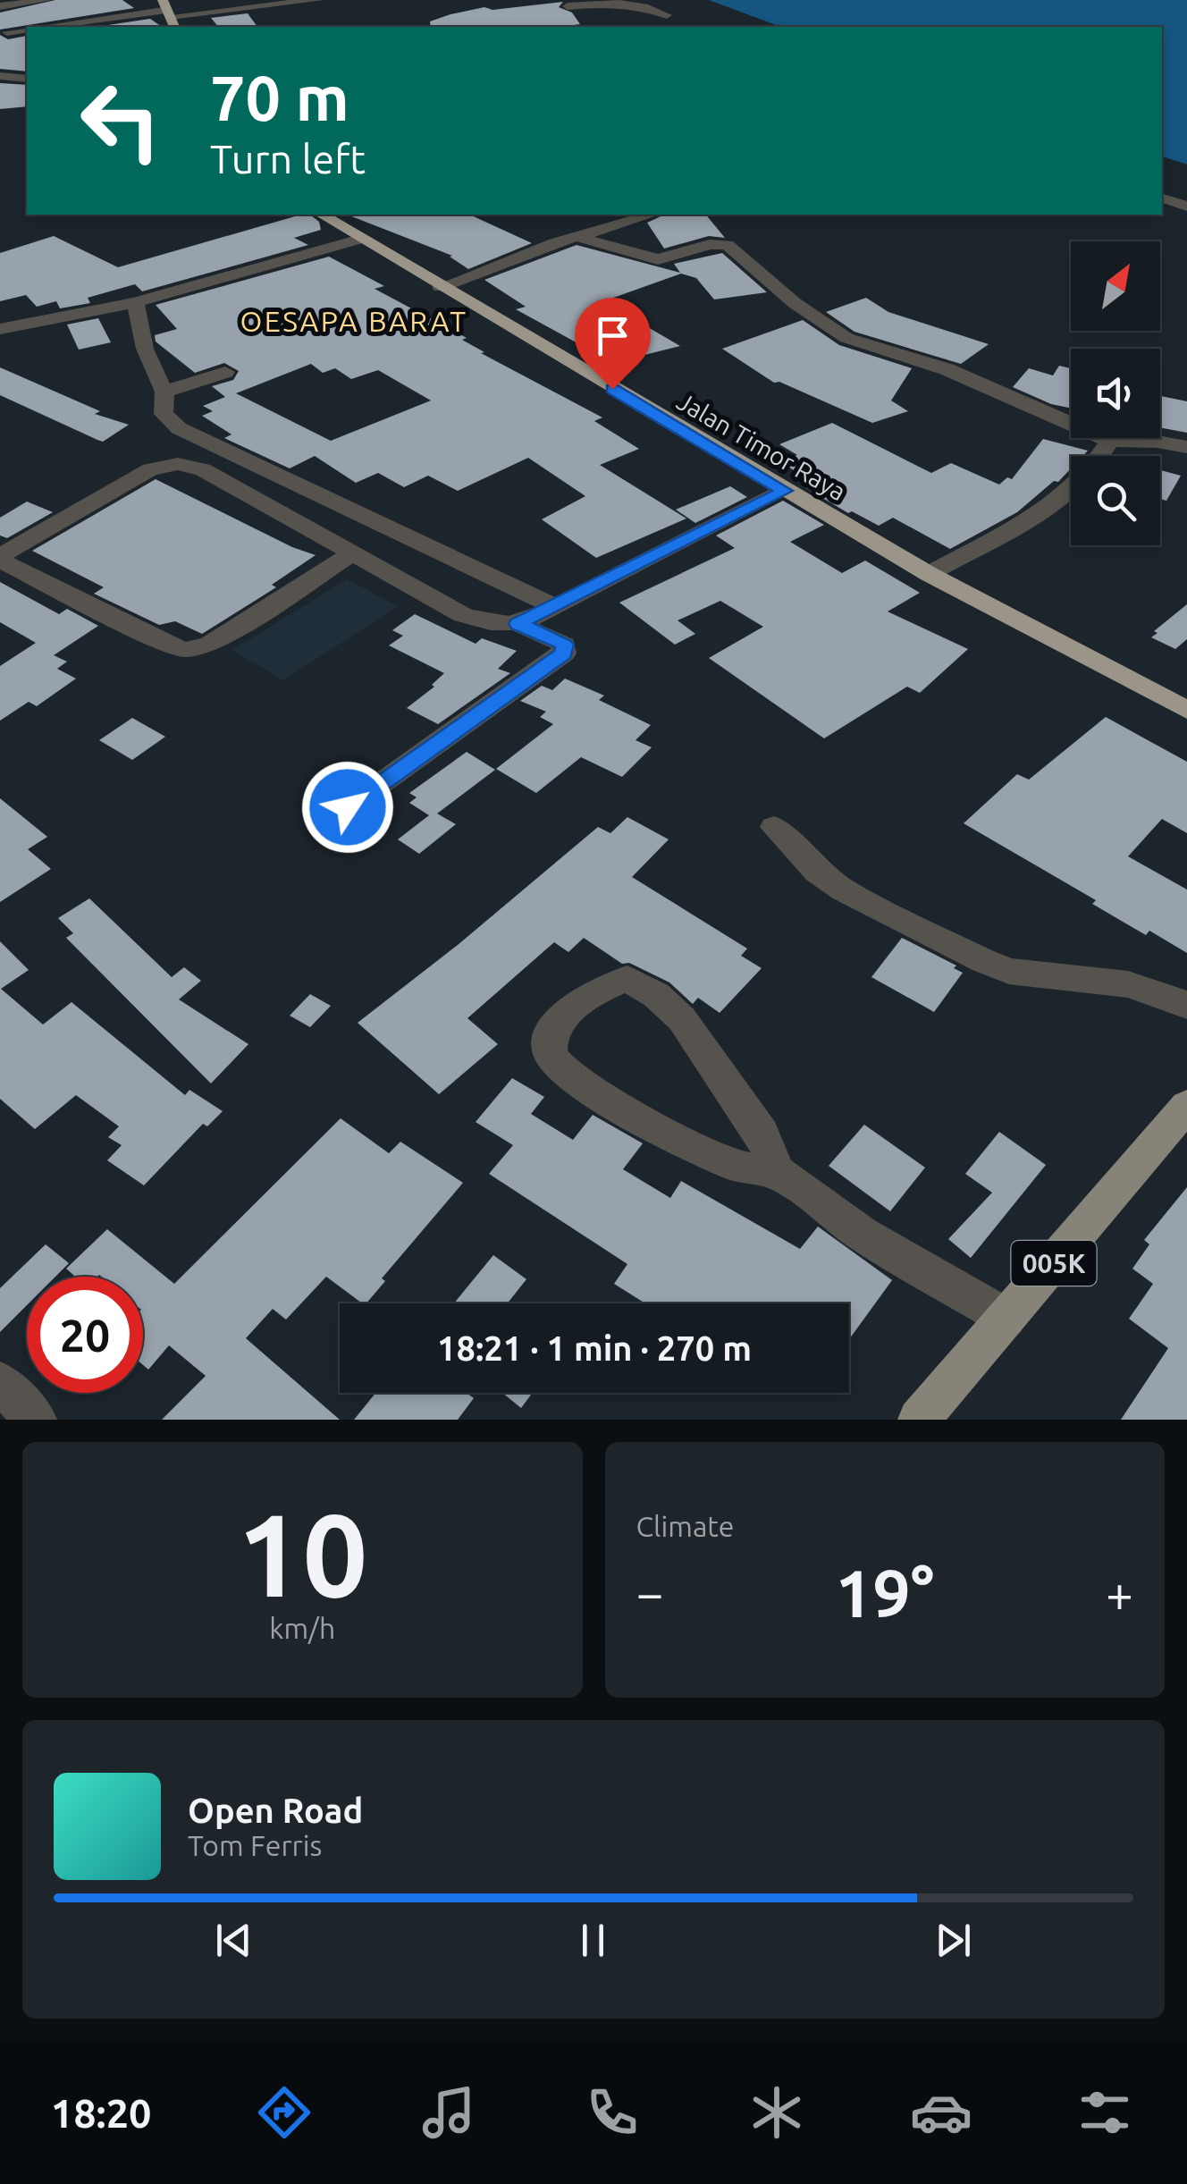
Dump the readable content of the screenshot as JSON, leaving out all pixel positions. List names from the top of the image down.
{
  "streets": {
    "highway": ["Jalan Timor Raya"],
    "main road": ["005K"]
  },
  "districts": ["OESAPA BARAT"],
  "north": "top right",
  "page": {
    "turn": ["70 m", "Turn left"],
    "limit": "20",
    "trip": "18:21 · 1 min · 270 m",
    "tile": [
      ["10", "km/h"],
      "Climate"
    ],
    "heat": ["−", "19°", "+"],
    "song": ["Open Road", "Tom Ferris"],
    "tabs": "18:20"
  }
}
